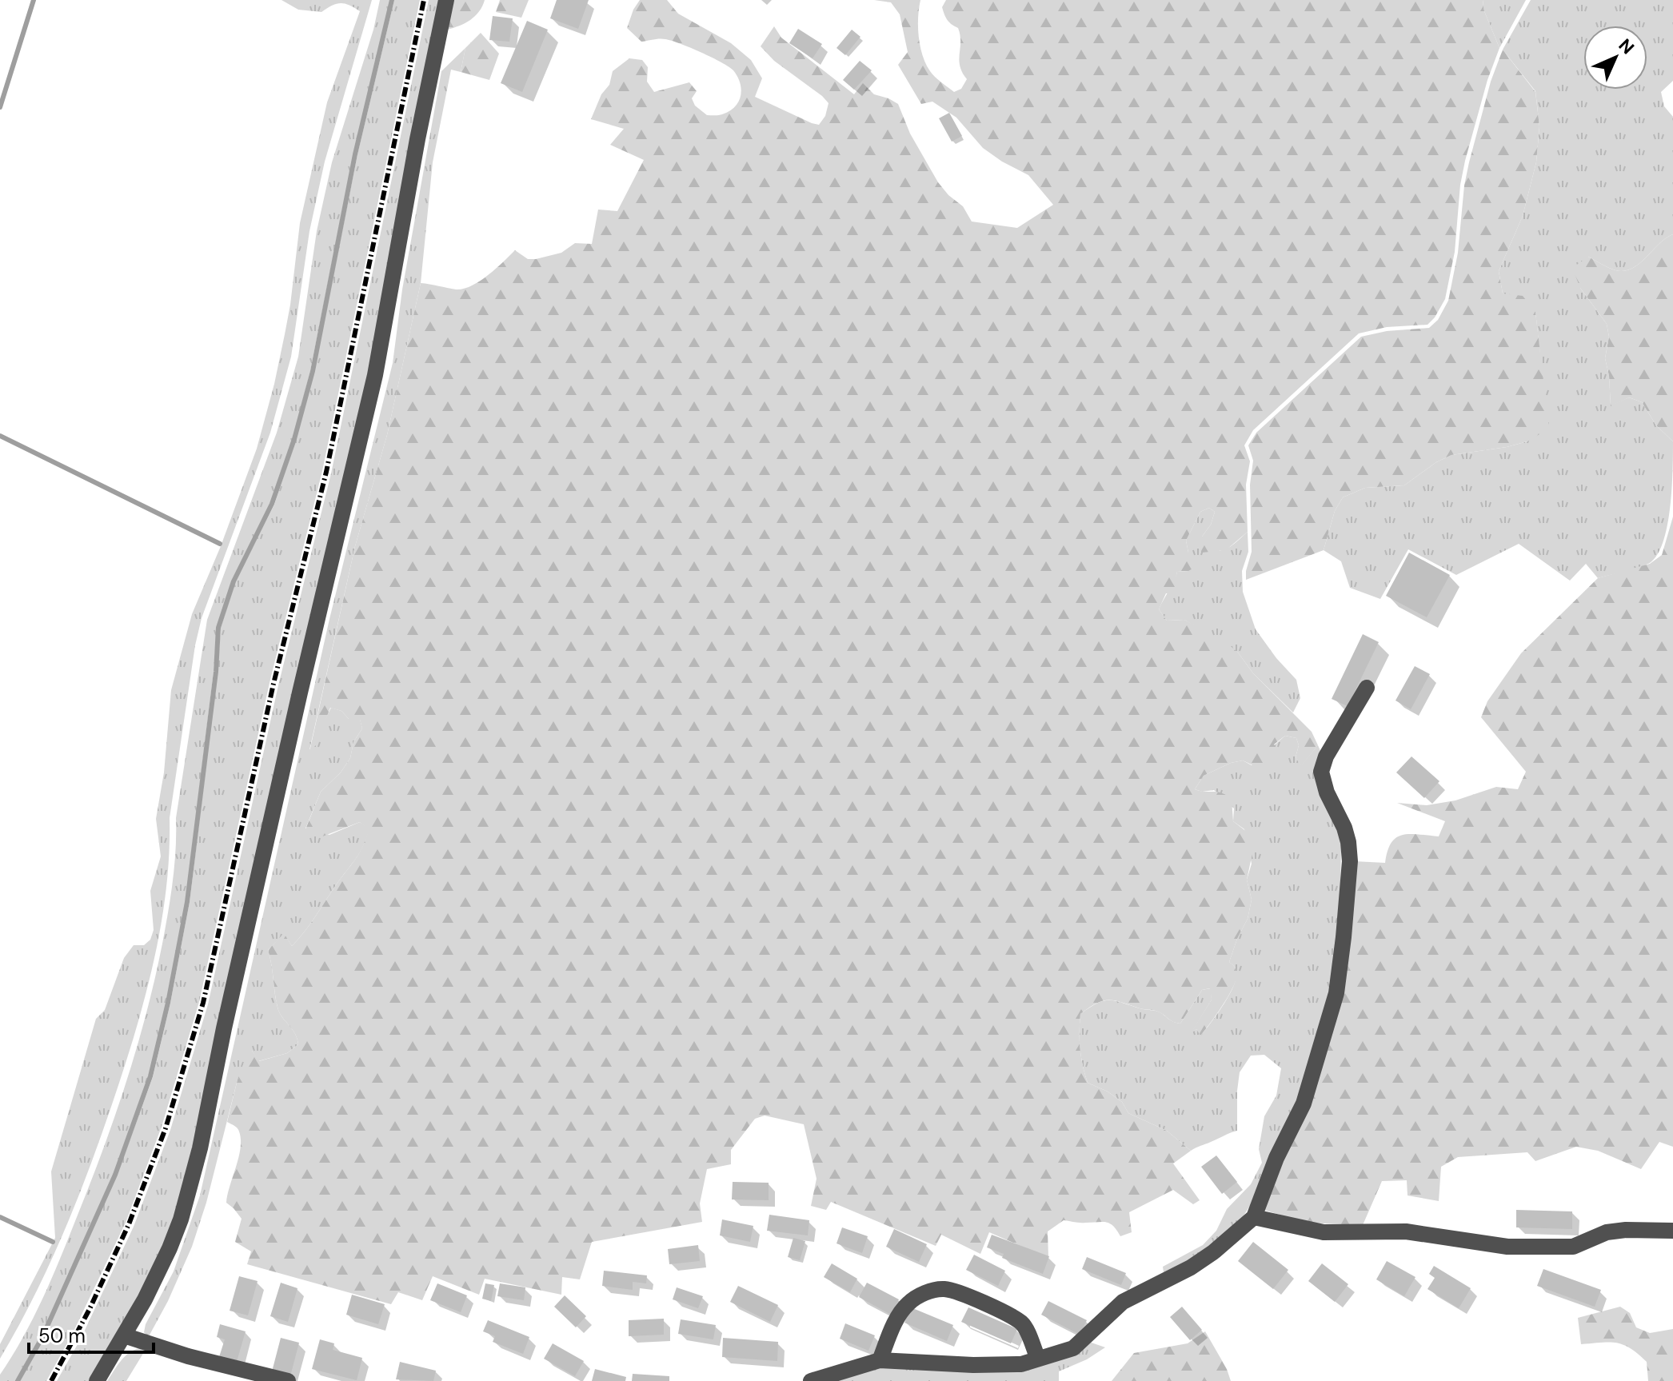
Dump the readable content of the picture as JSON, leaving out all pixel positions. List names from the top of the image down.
{
  "scale_bar": "50 m",
  "north": "top right"
}
